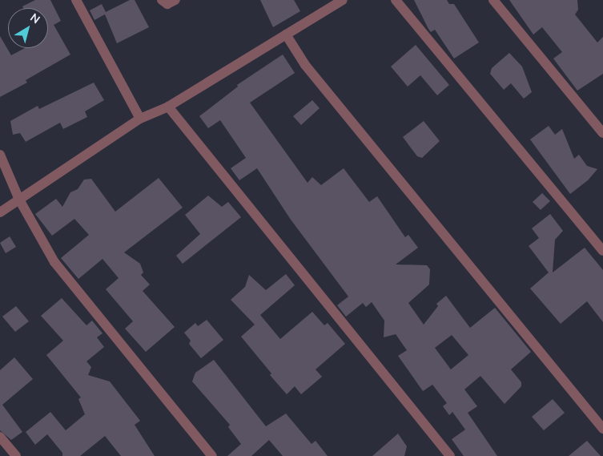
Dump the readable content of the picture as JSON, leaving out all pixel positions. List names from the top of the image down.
{
  "north": "top right"
}
